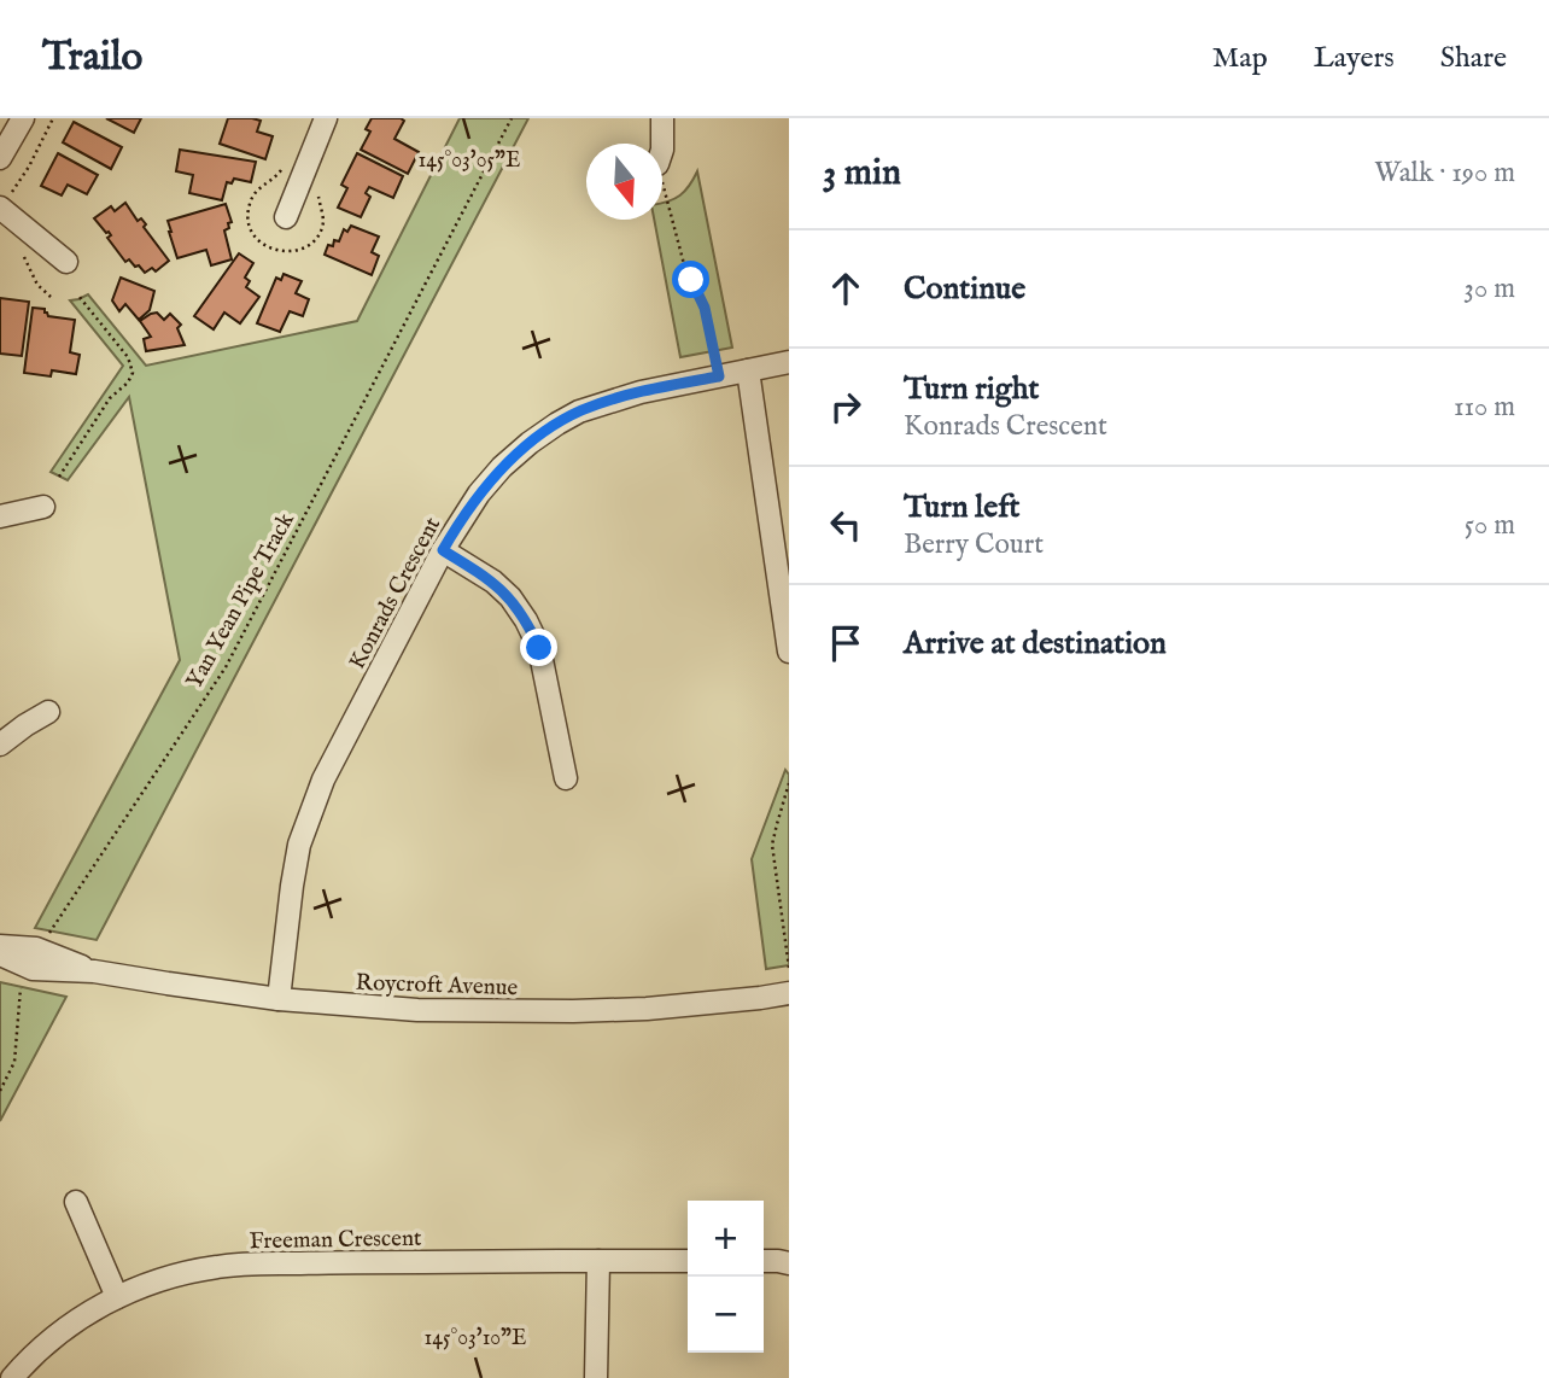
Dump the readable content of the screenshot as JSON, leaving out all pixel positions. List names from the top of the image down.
{
  "streets": {
    "street": ["Konrads Crescent", "Roycroft Avenue", "Freeman Crescent"],
    "path": ["Yan Yean Pipe Track"]
  },
  "crossings": [
    ["Konrads Crescent", "Roycroft Avenue"],
    ["Yan Yean Pipe Track", "Roycroft Avenue"]
  ],
  "north": "bottom",
  "page": {
    "header": "Trailo",
    "nav": ["Map", "Layers", "Share"],
    "heading": ["3 min", "Walk · 190 m"],
    "list": [
      ["Continue", "30 m"],
      ["Turn right", "Konrads Crescent", "110 m"],
      ["Turn left", "Berry Court", "50 m"],
      "Arrive at destination"
    ],
    "map_buttons": ["+", "−"]
  },
  "coordinates": ["145°03'05\"E", "145°03'10\"E"]
}
